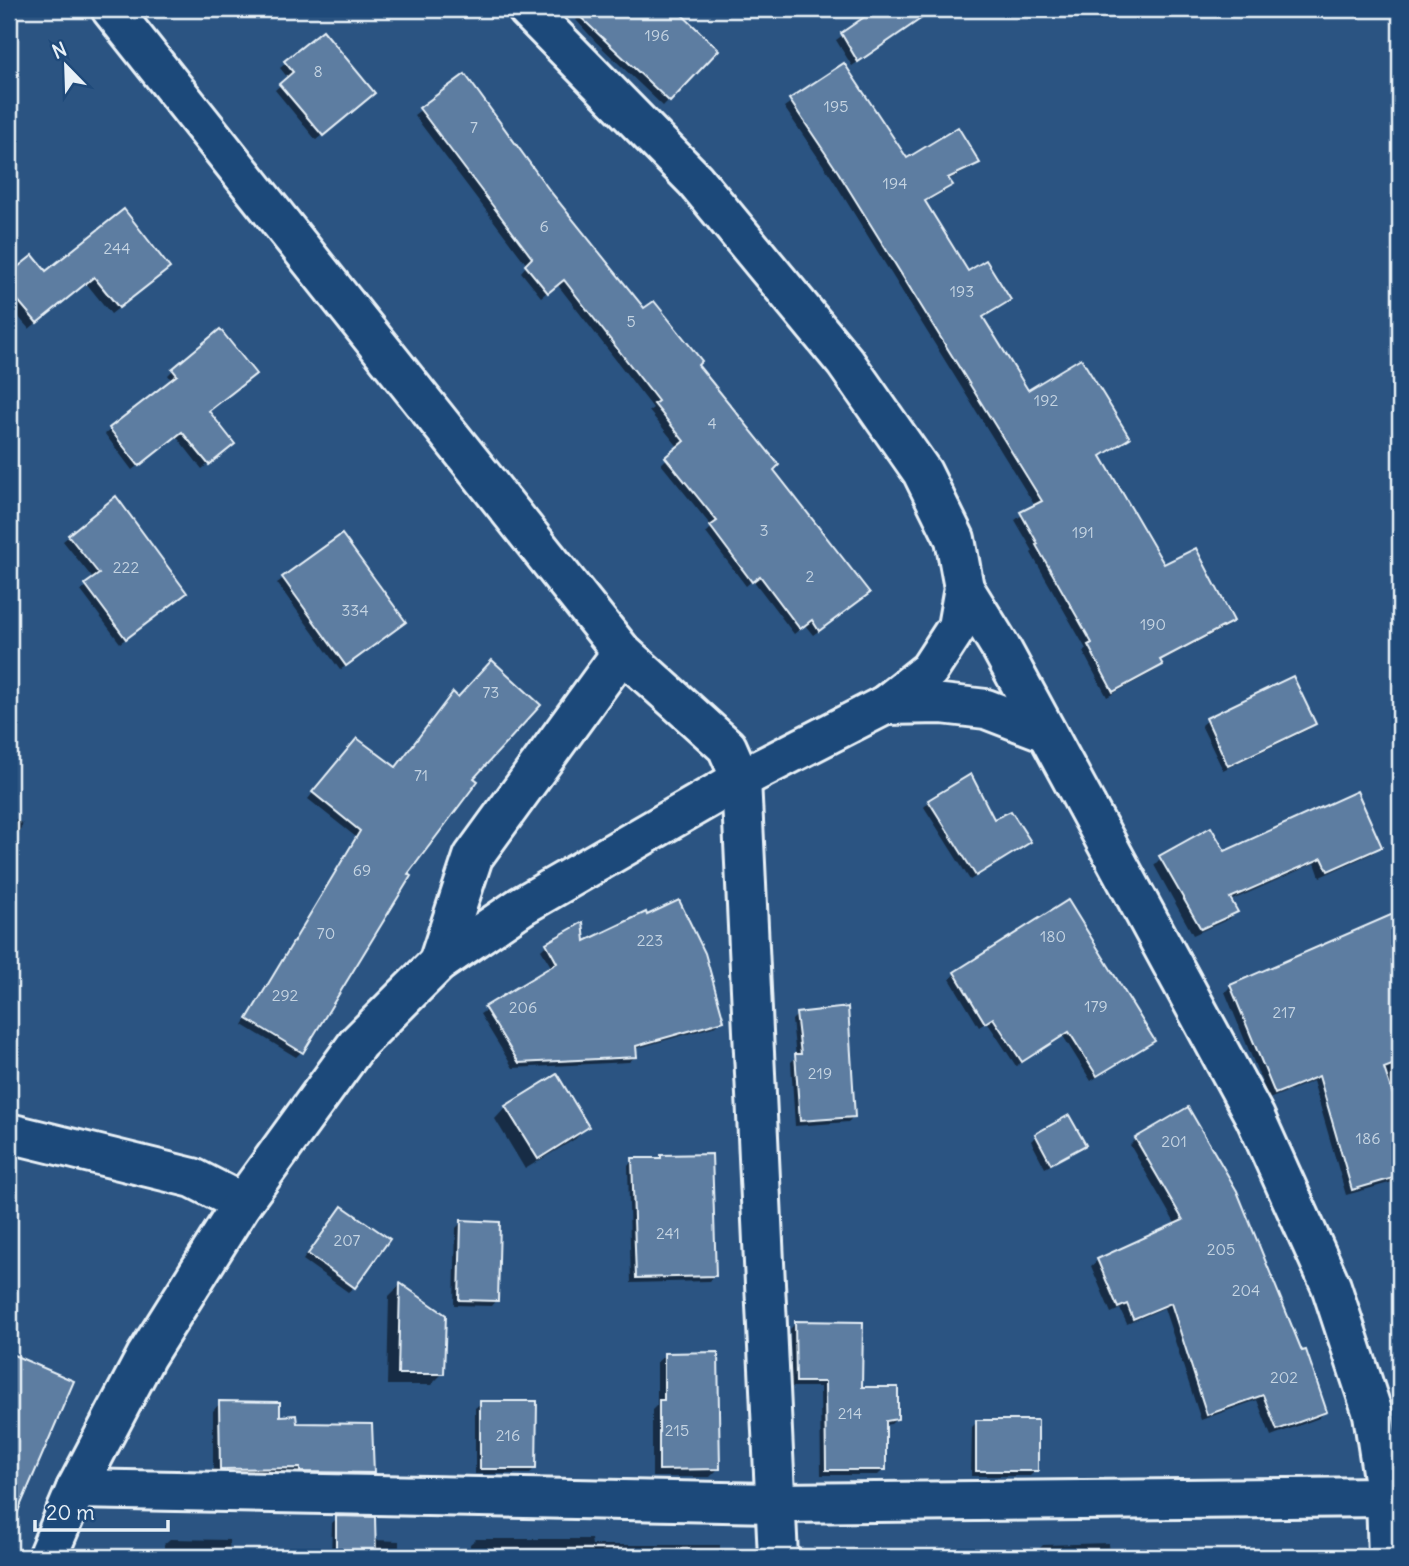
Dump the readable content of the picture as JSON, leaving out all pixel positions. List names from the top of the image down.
{
  "house_numbers": [
    "196",
    "8",
    "195",
    "7",
    "194",
    "6",
    "244",
    "193",
    "5",
    "192",
    "4",
    "3",
    "191",
    "222",
    "2",
    "334",
    "190",
    "73",
    "71",
    "69",
    "70",
    "180",
    "223",
    "292",
    "179",
    "206",
    "217",
    "219",
    "186",
    "201",
    "241",
    "207",
    "205",
    "204",
    "202",
    "214",
    "215",
    "216"
  ],
  "scale_bar": "20 m",
  "north": "top left"
}
